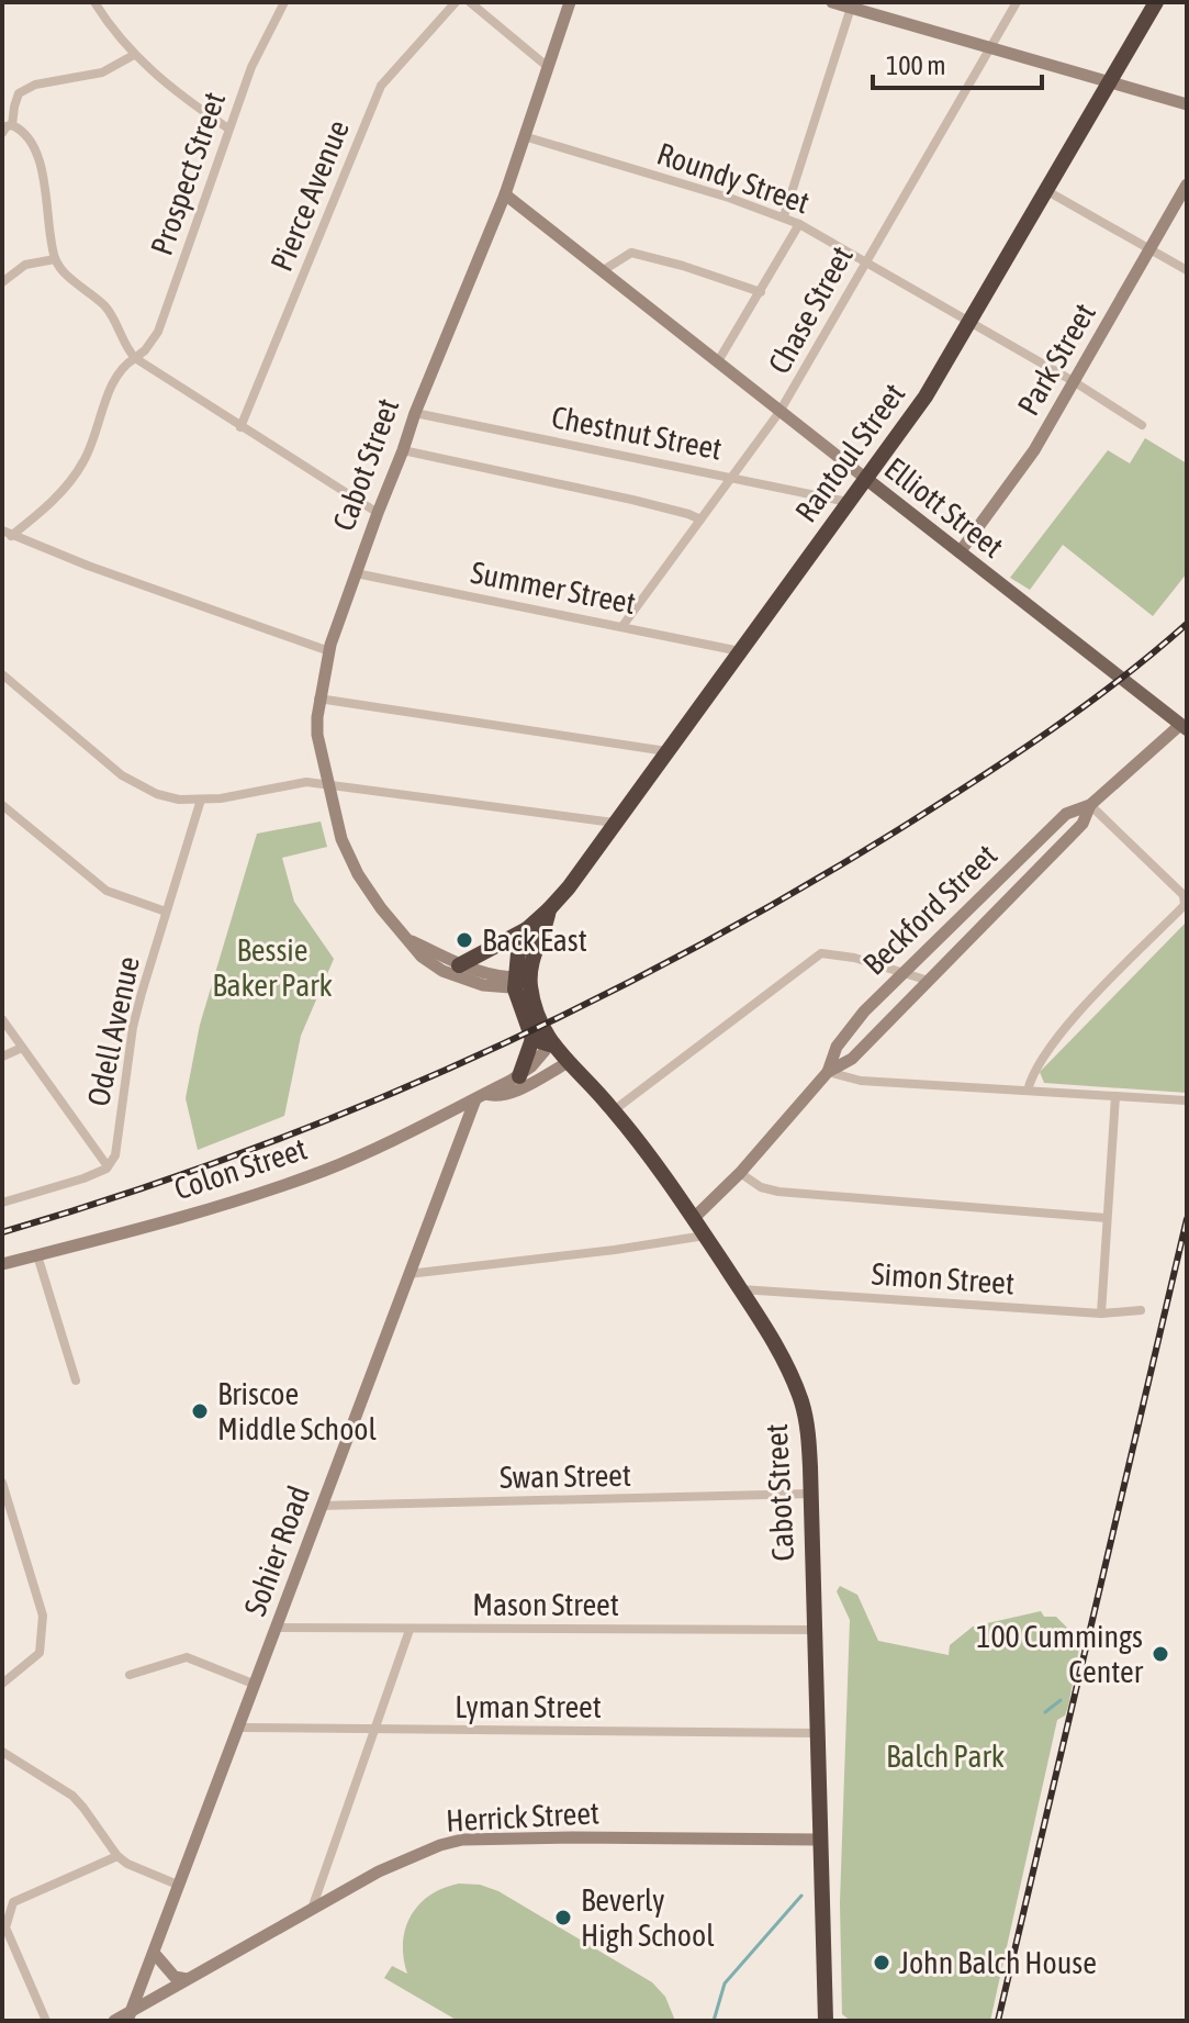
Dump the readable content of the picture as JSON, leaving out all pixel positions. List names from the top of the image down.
{
  "streets": {
    "highway": ["Rantoul Street", "Cabot Street"],
    "main road": [
      "Park Street",
      "Elliott Street",
      "Beckford Street",
      "Colon Street",
      "Sohier Road",
      "Herrick Street"
    ],
    "street": [
      "Prospect Street",
      "Roundy Street",
      "Pierce Avenue",
      "Chase Street",
      "Chestnut Street",
      "Summer Street",
      "Odell Avenue",
      "Simon Street",
      "Swan Street",
      "Mason Street",
      "Lyman Street"
    ]
  },
  "crossings": [
    ["Roundy Street", "Chase Street"],
    ["Roundy Street", "Park Street"],
    ["Roundy Street", "Rantoul Street"],
    ["Roundy Street", "Cabot Street"],
    ["Chase Street", "Chestnut Street"],
    ["Chase Street", "Elliott Street"],
    ["Chase Street", "Summer Street"],
    ["Park Street", "Elliott Street"],
    ["Chestnut Street", "Rantoul Street"],
    ["Chestnut Street", "Cabot Street"],
    ["Rantoul Street", "Cabot Street"],
    ["Rantoul Street", "Elliott Street"],
    ["Rantoul Street", "Summer Street"],
    ["Cabot Street", "Elliott Street"],
    ["Cabot Street", "Summer Street"],
    ["Cabot Street", "Beckford Street"],
    ["Cabot Street", "Colon Street"],
    ["Cabot Street", "Simon Street"],
    ["Cabot Street", "Swan Street"],
    ["Cabot Street", "Mason Street"],
    ["Cabot Street", "Lyman Street"],
    ["Cabot Street", "Herrick Street"],
    ["Elliott Street", "Beckford Street"],
    ["Colon Street", "Sohier Road"],
    ["Swan Street", "Sohier Road"],
    ["Sohier Road", "Mason Street"],
    ["Sohier Road", "Lyman Street"],
    ["Sohier Road", "Herrick Street"]
  ],
  "parks": ["Bessie Baker Park", "Balch Park"],
  "places": [
    "Back East",
    "Briscoe Middle School",
    "100 Cummings Center",
    "Beverly High School",
    "John Balch House"
  ],
  "scale_bar": "100 m"
}
